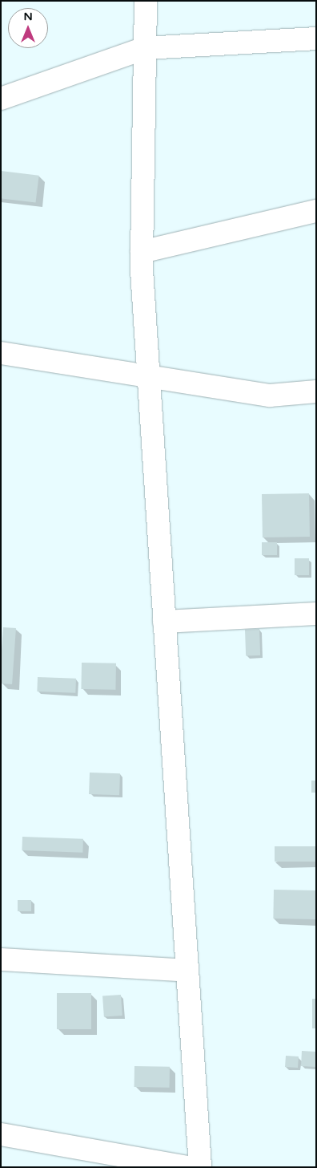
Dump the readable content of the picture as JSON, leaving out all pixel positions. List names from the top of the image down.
{
  "north": "top"
}
